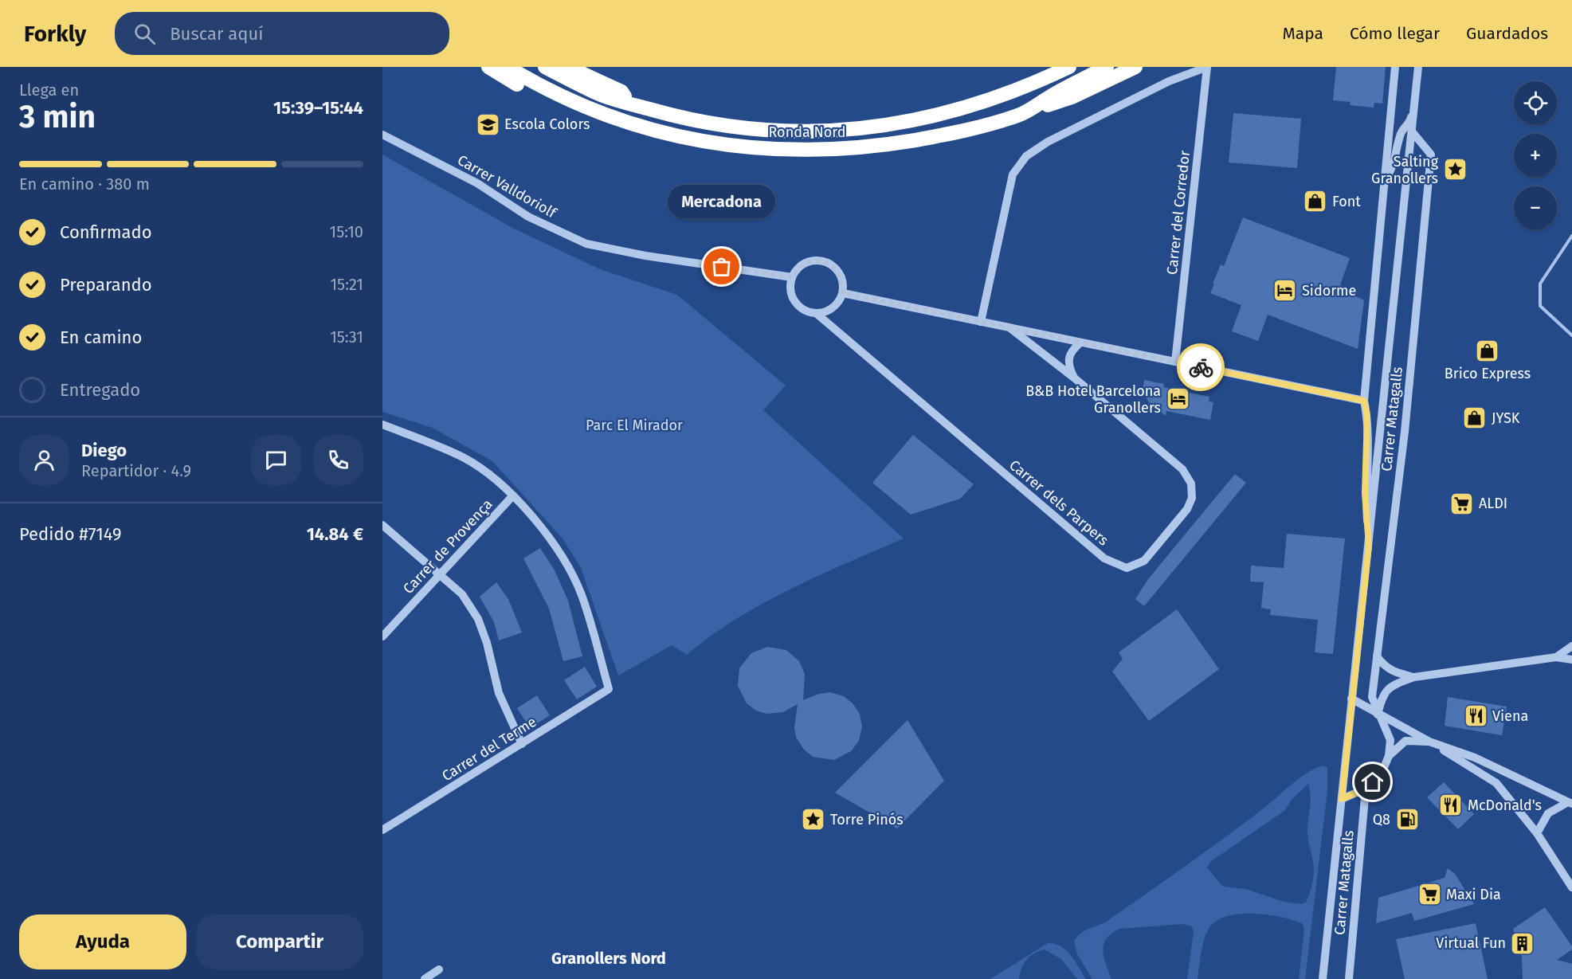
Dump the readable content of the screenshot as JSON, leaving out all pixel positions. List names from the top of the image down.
{
  "streets": {
    "highway": ["Ronda Nord"],
    "street": [
      "Carrer Valldoriolf",
      "Carrer del Corredor",
      "Carrer Matagalls",
      "Carrer dels Parpers",
      "Carrer de Provença",
      "Carrer del Terme"
    ]
  },
  "crossings": [
    ["Carrer Valldoriolf", "Carrer dels Parpers"],
    ["Carrer de Provença", "Carrer del Terme"]
  ],
  "districts": ["Granollers Nord"],
  "parks": ["Parc El Mirador"],
  "places": {
    "school or university": ["Escola Colors"],
    "place": ["Salting Granollers", "Torre Pinós"],
    "shop": ["Font", "Brico Express", "JYSK"],
    "other": ["Mercadona"],
    "hotel": ["Sidorme", "B&B Hotel Barcelona Granollers"],
    "supermarket": ["ALDI", "Maxi Dia"],
    "restaurant": ["Viena", "McDonald's"],
    "fuel station": ["Q8"],
    "building": ["Virtual Fun"]
  },
  "page": {
    "header": "Forkly",
    "search": "Buscar aquí",
    "nav": ["Mapa", "Cómo llegar", "Guardados"],
    "heading": ["3 min", "Llega en", "15:39–15:44"],
    "panel": [
      "Diego",
      "Repartidor · 4.9",
      "Pedido #7149",
      "14.84 €"
    ],
    "map_buttons": ["+", "−"],
    "bar": "En camino · 380 m",
    "bubble": "Mercadona",
    "list": [
      ["Confirmado", "15:10"],
      ["Preparando", "15:21"],
      ["En camino", "15:31"],
      "Entregado"
    ],
    "buttons": ["Ayuda", "Compartir"]
  }
}
